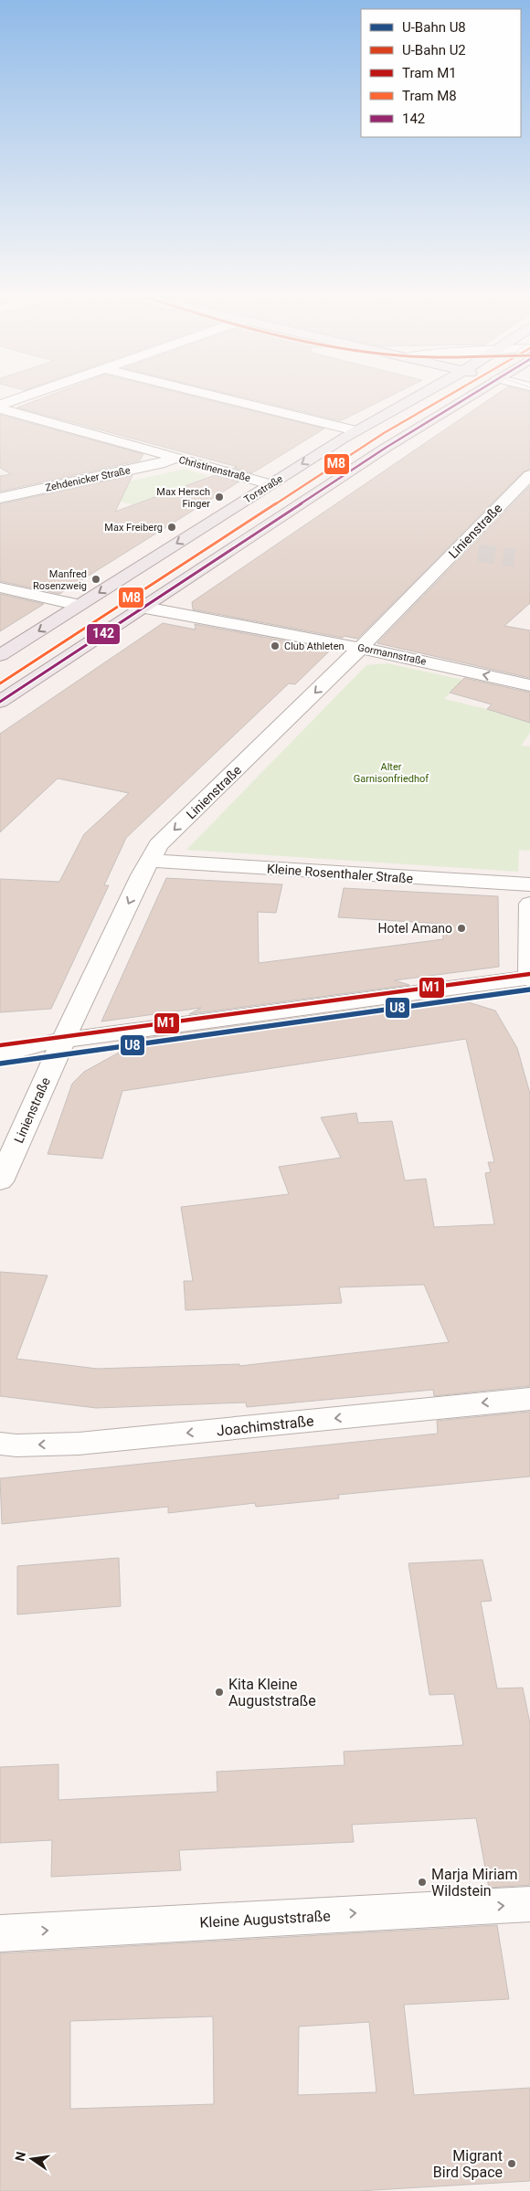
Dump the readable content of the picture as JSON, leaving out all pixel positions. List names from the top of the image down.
{
  "streets": {
    "main road": ["Torstraße"],
    "street": [
      "Christinenstraße",
      "Zehdenicker Straße",
      "Linienstraße",
      "Gormannstraße",
      "Kleine Rosenthaler Straße",
      "Joachimstraße",
      "Kleine Auguststraße"
    ]
  },
  "crossings": [
    ["Christinenstraße", "Zehdenicker Straße"],
    ["Christinenstraße", "Torstraße"],
    ["Linienstraße", "Gormannstraße"],
    ["Linienstraße", "Kleine Rosenthaler Straße"]
  ],
  "one_way": [
    "Linienstraße",
    "Gormannstraße",
    "Joachimstraße",
    "Kleine Auguststraße"
  ],
  "parks": ["Alter Garnisonfriedhof"],
  "places": [
    "Max Hersch Finger",
    "Max Freiberg",
    "Manfred Rosenzweig",
    "Club Athleten",
    "Hotel Amano",
    "Kita Kleine Auguststraße",
    "Marja Miriam Wildstein",
    "Migrant Bird Space"
  ],
  "lines": [
    "tram line M8",
    "transit line 142",
    "tram line M1",
    "metro line U8"
  ],
  "legend": [
    "U-Bahn U8",
    "U-Bahn U2",
    "Tram M1",
    "Tram M8",
    "142"
  ],
  "north": "left"
}
